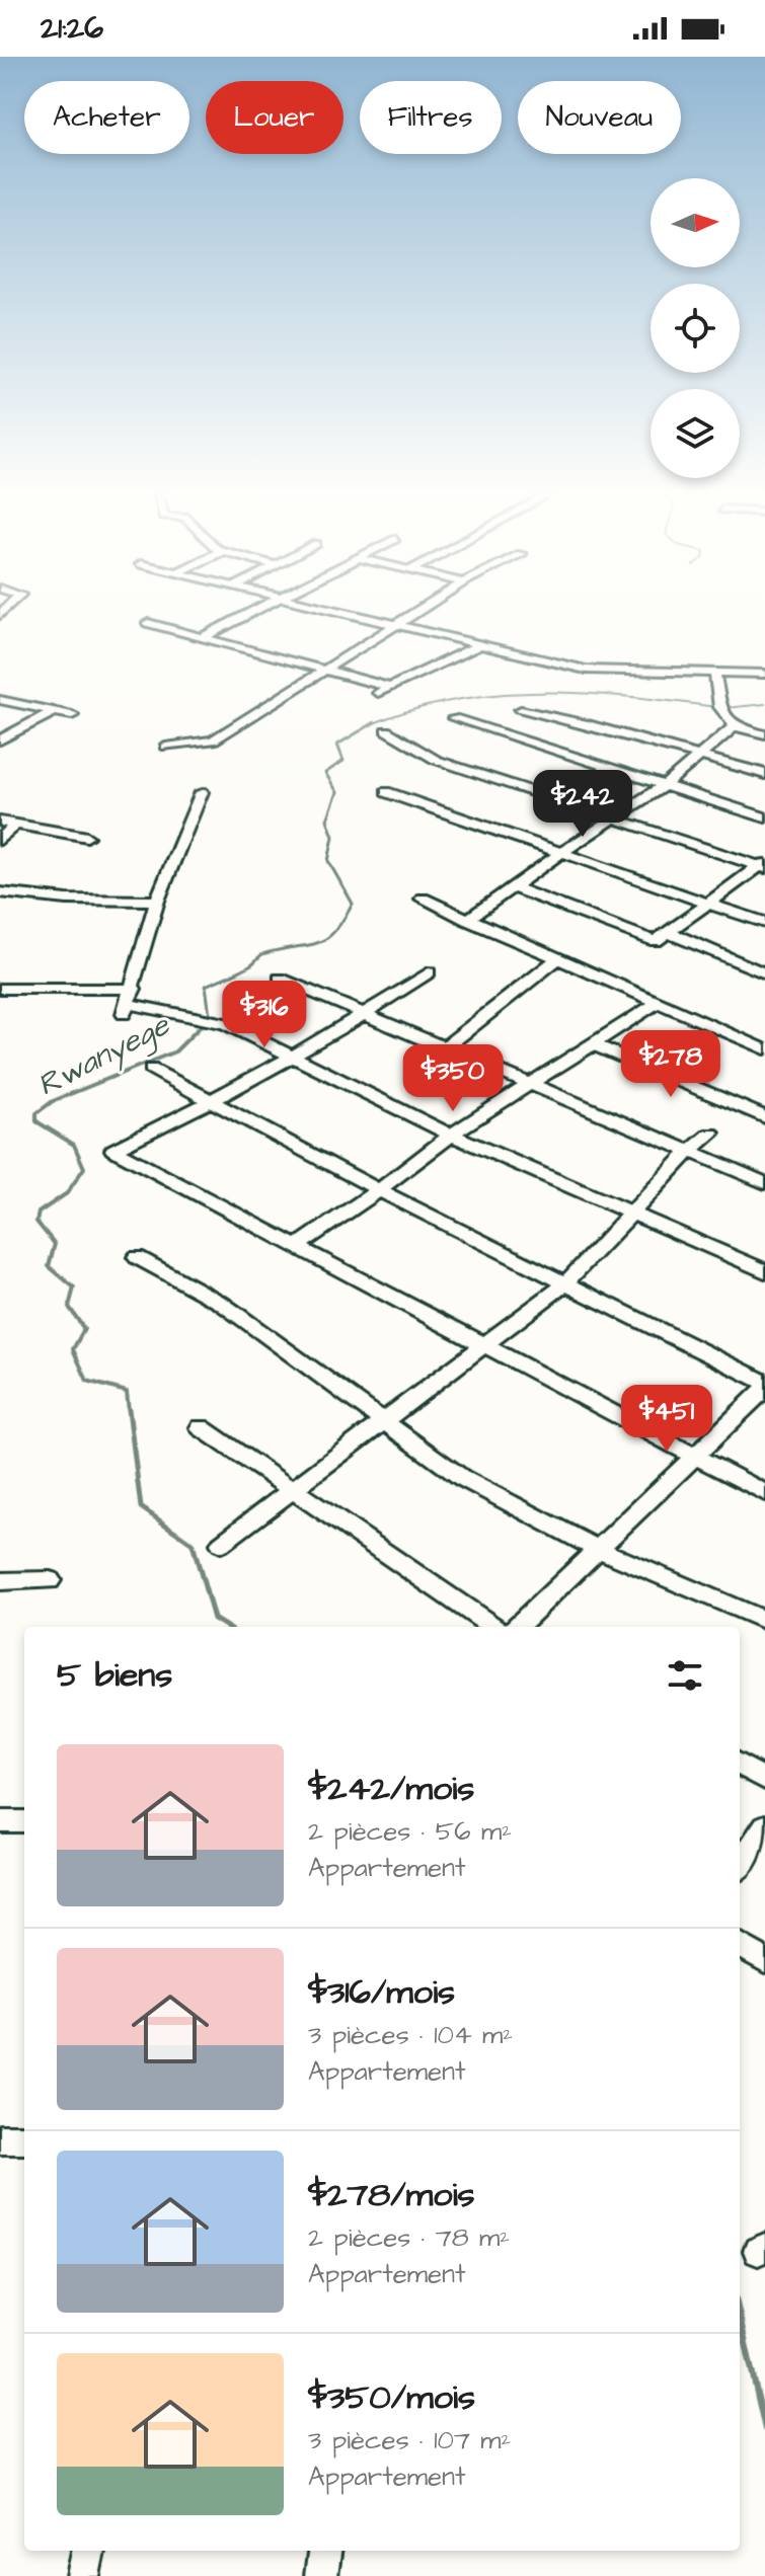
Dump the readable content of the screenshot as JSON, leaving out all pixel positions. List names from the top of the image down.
{
  "water": ["Rwanyege"],
  "north": "right",
  "page": {
    "status": "21:26",
    "chip": [
      "Acheter",
      "Louer",
      "Filtres",
      "Nouveau"
    ],
    "price": [
      "$242",
      "$316",
      "$278",
      "$350",
      "$451"
    ],
    "heading": "5 biens",
    "list": [
      {
        "name": "$242/mois",
        "note": "2 pièces · 56 m² · Appartement"
      },
      {
        "name": "$316/mois",
        "note": "3 pièces · 104 m² · Appartement"
      },
      {
        "name": "$278/mois",
        "note": "2 pièces · 78 m² · Appartement"
      },
      {
        "name": "$350/mois",
        "note": "3 pièces · 107 m² · Appartement"
      }
    ]
  }
}
